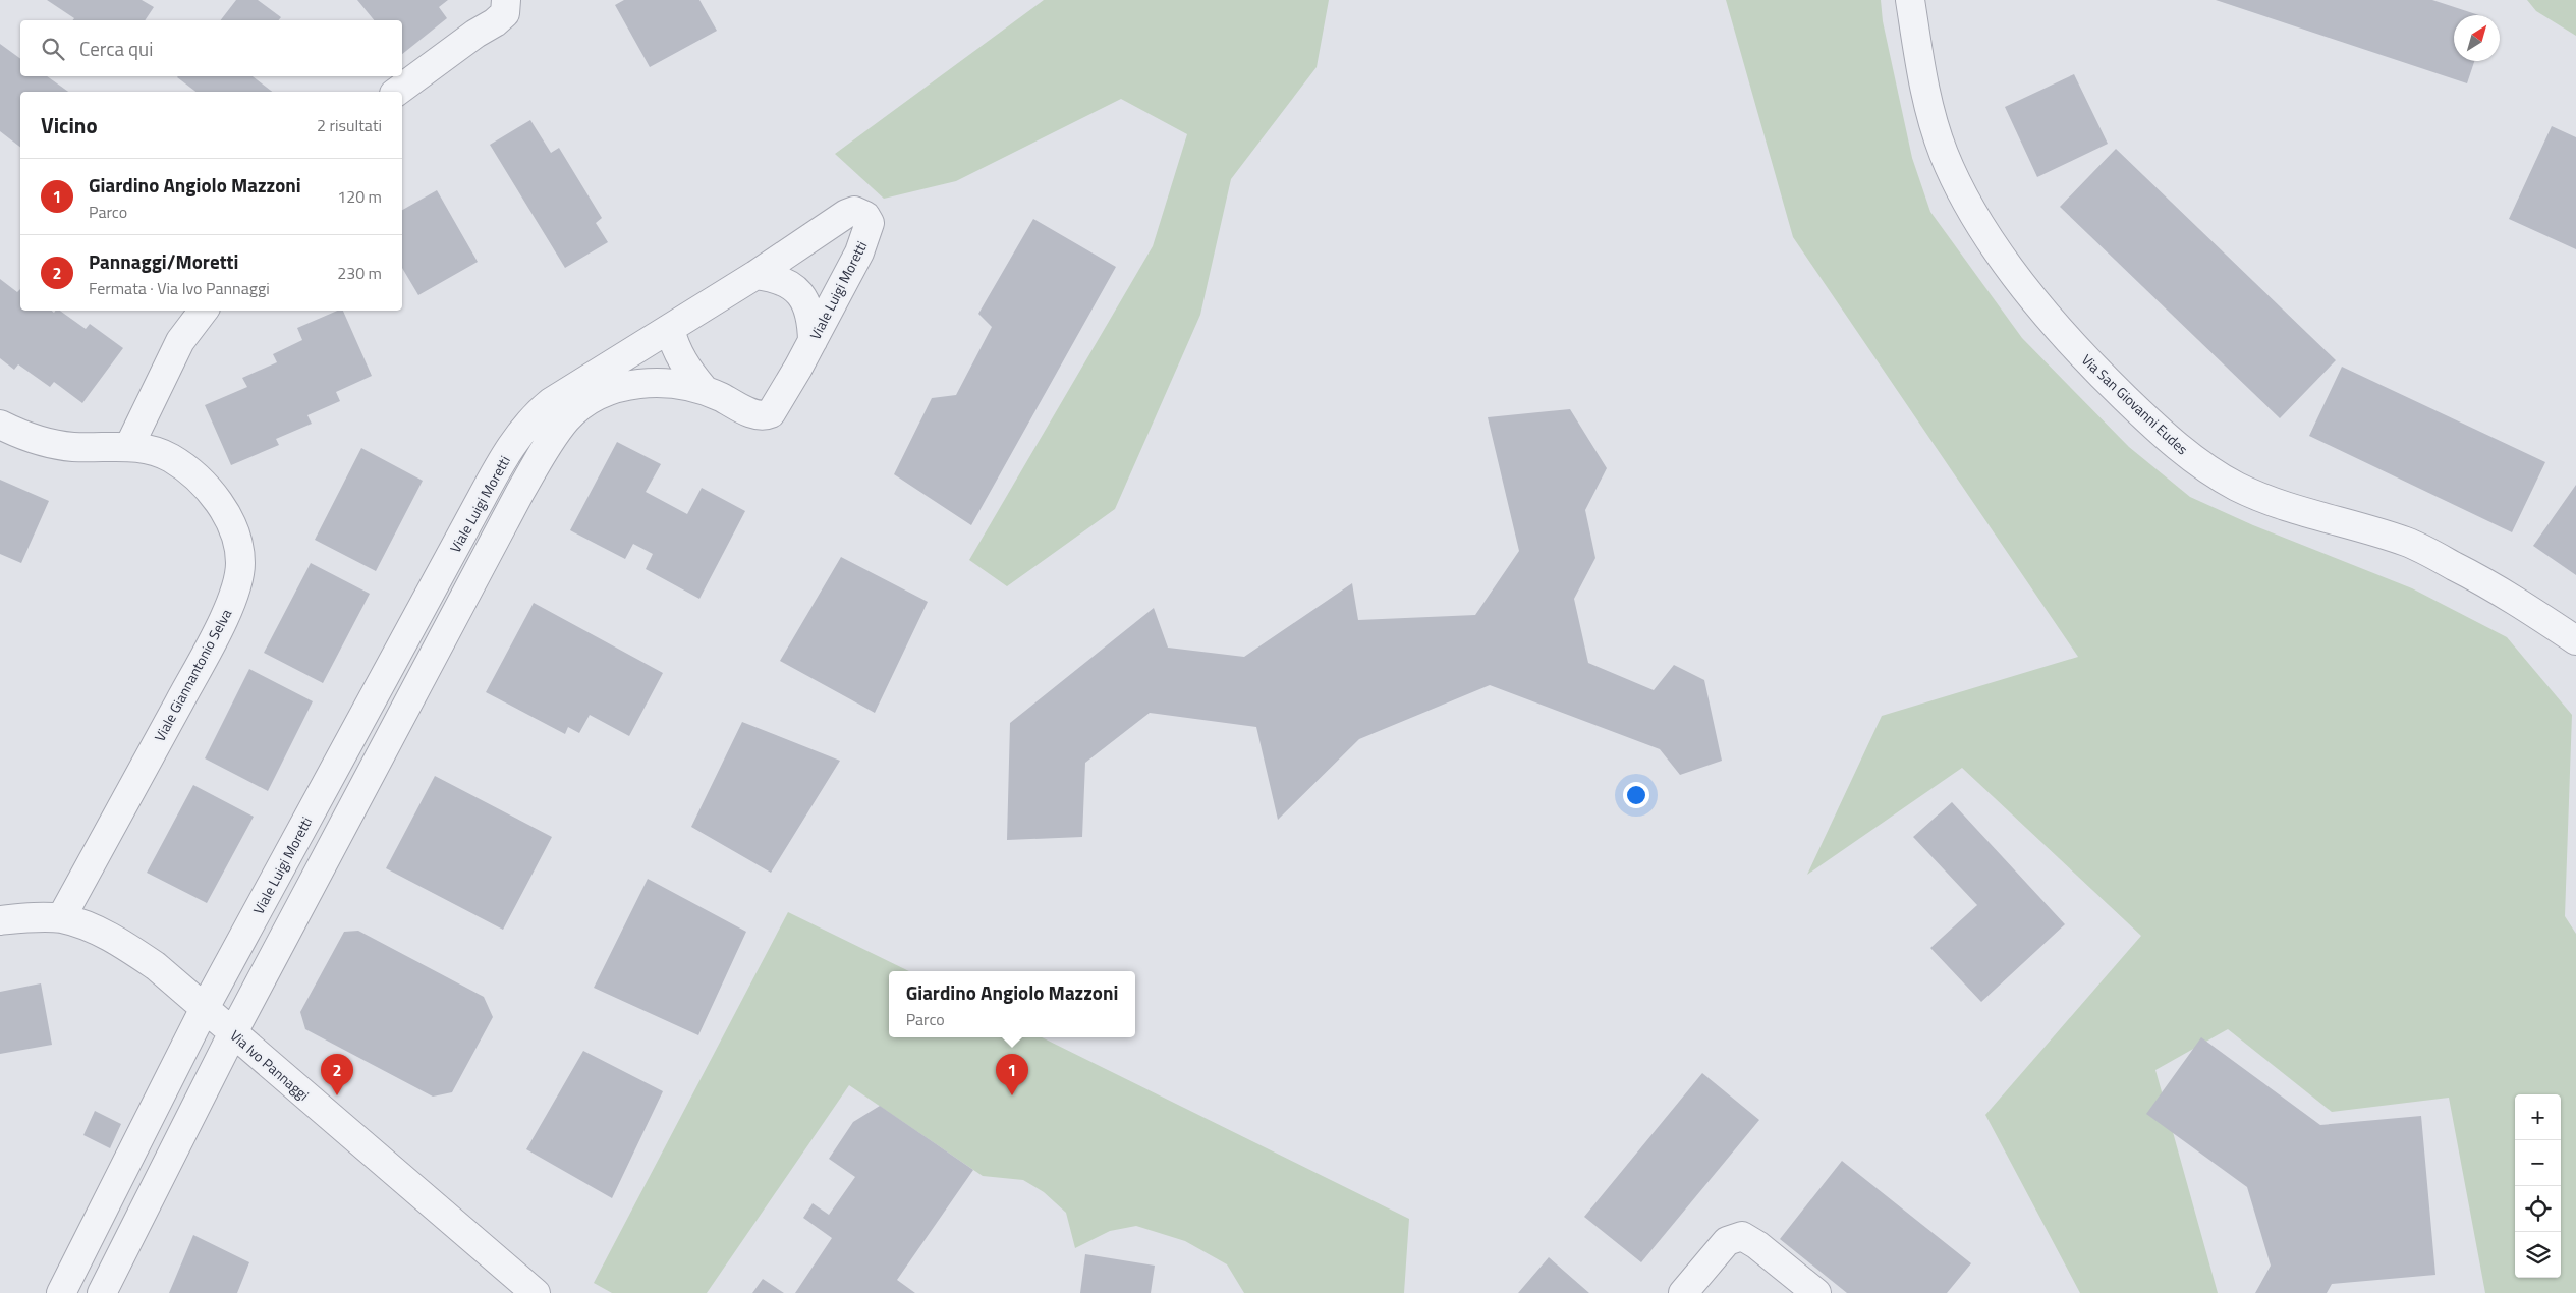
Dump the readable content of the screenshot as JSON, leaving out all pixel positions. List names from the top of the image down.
{
  "streets": {
    "street": [
      "Viale Luigi Moretti",
      "Via San Giovanni Eudes",
      "Viale Giannantonio Selva",
      "Via Ivo Pannaggi"
    ]
  },
  "crossings": [
    ["Viale Luigi Moretti", "Via Ivo Pannaggi"],
    ["Viale Giannantonio Selva", "Via Ivo Pannaggi"]
  ],
  "north": "top right",
  "page": {
    "search": "Cerca qui",
    "heading": ["Vicino", "2 risultati"],
    "list": [
      {
        "mark": "1",
        "name": "Giardino Angiolo Mazzoni",
        "note": "Parco",
        "value": "120 m"
      },
      {
        "mark": "2",
        "name": "Pannaggi/Moretti",
        "note": "Fermata · Via Ivo Pannaggi",
        "value": "230 m"
      }
    ],
    "popup": ["Giardino Angiolo Mazzoni", "Parco"],
    "pins": ["1", "2"],
    "map_buttons": ["+", "−"]
  }
}
